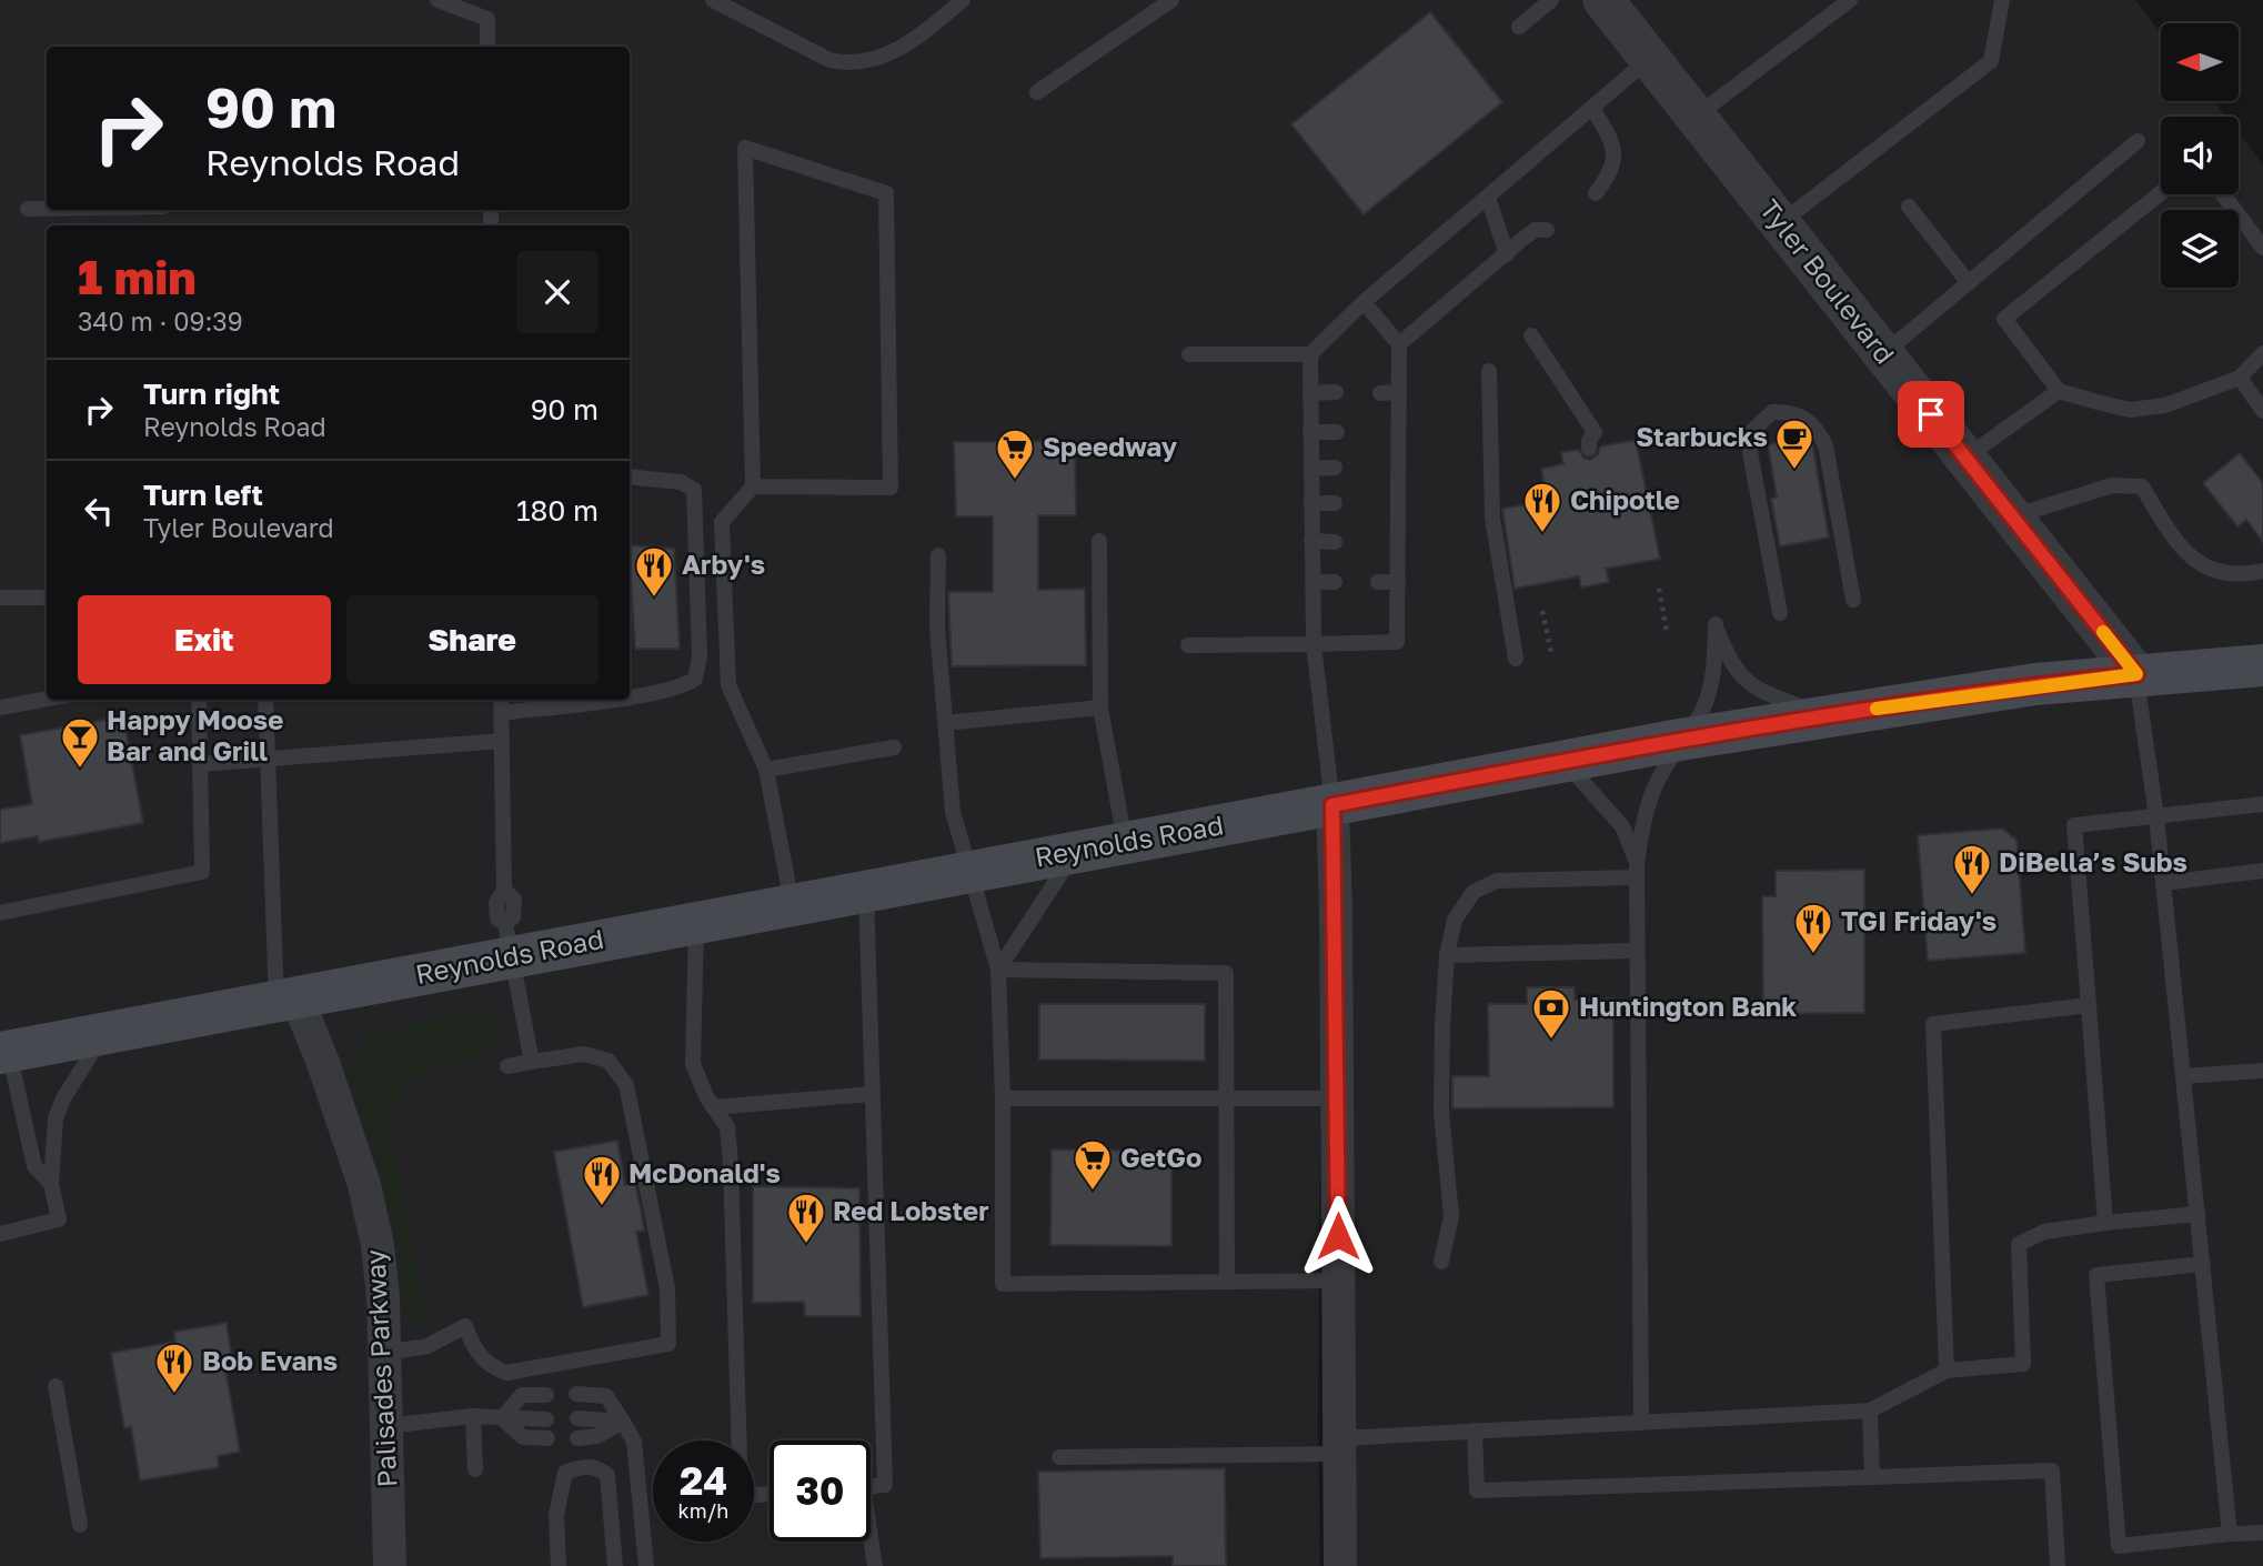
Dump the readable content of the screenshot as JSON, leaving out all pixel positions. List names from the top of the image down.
{
  "streets": {
    "main road": ["Reynolds Road"],
    "street": ["Tyler Boulevard", "Palisades Parkway"]
  },
  "crossings": [
    ["Tyler Boulevard", "Reynolds Road"],
    ["Reynolds Road", "Palisades Parkway"]
  ],
  "places": {
    "cafe": ["Starbucks"],
    "supermarket": ["Speedway", "GetGo"],
    "restaurant": [
      "Chipotle",
      "Arby's",
      "DiBella’s Subs",
      "TGI Friday's",
      "McDonald's",
      "Red Lobster",
      "Bob Evans"
    ],
    "bar": ["Happy Moose Bar and Grill"],
    "bank": ["Huntington Bank"]
  },
  "north": "left",
  "page": {
    "turn": ["90 m", "Reynolds Road"],
    "heading": ["1 min", "340 m · 09:39"],
    "list": [
      {
        "name": "Turn right",
        "note": "Reynolds Road",
        "value": "90 m"
      },
      {
        "name": "Turn left",
        "note": "Tyler Boulevard",
        "value": "180 m"
      }
    ],
    "buttons": ["Exit", "Share"],
    "speed": "24 km/h",
    "limit": "30"
  }
}
